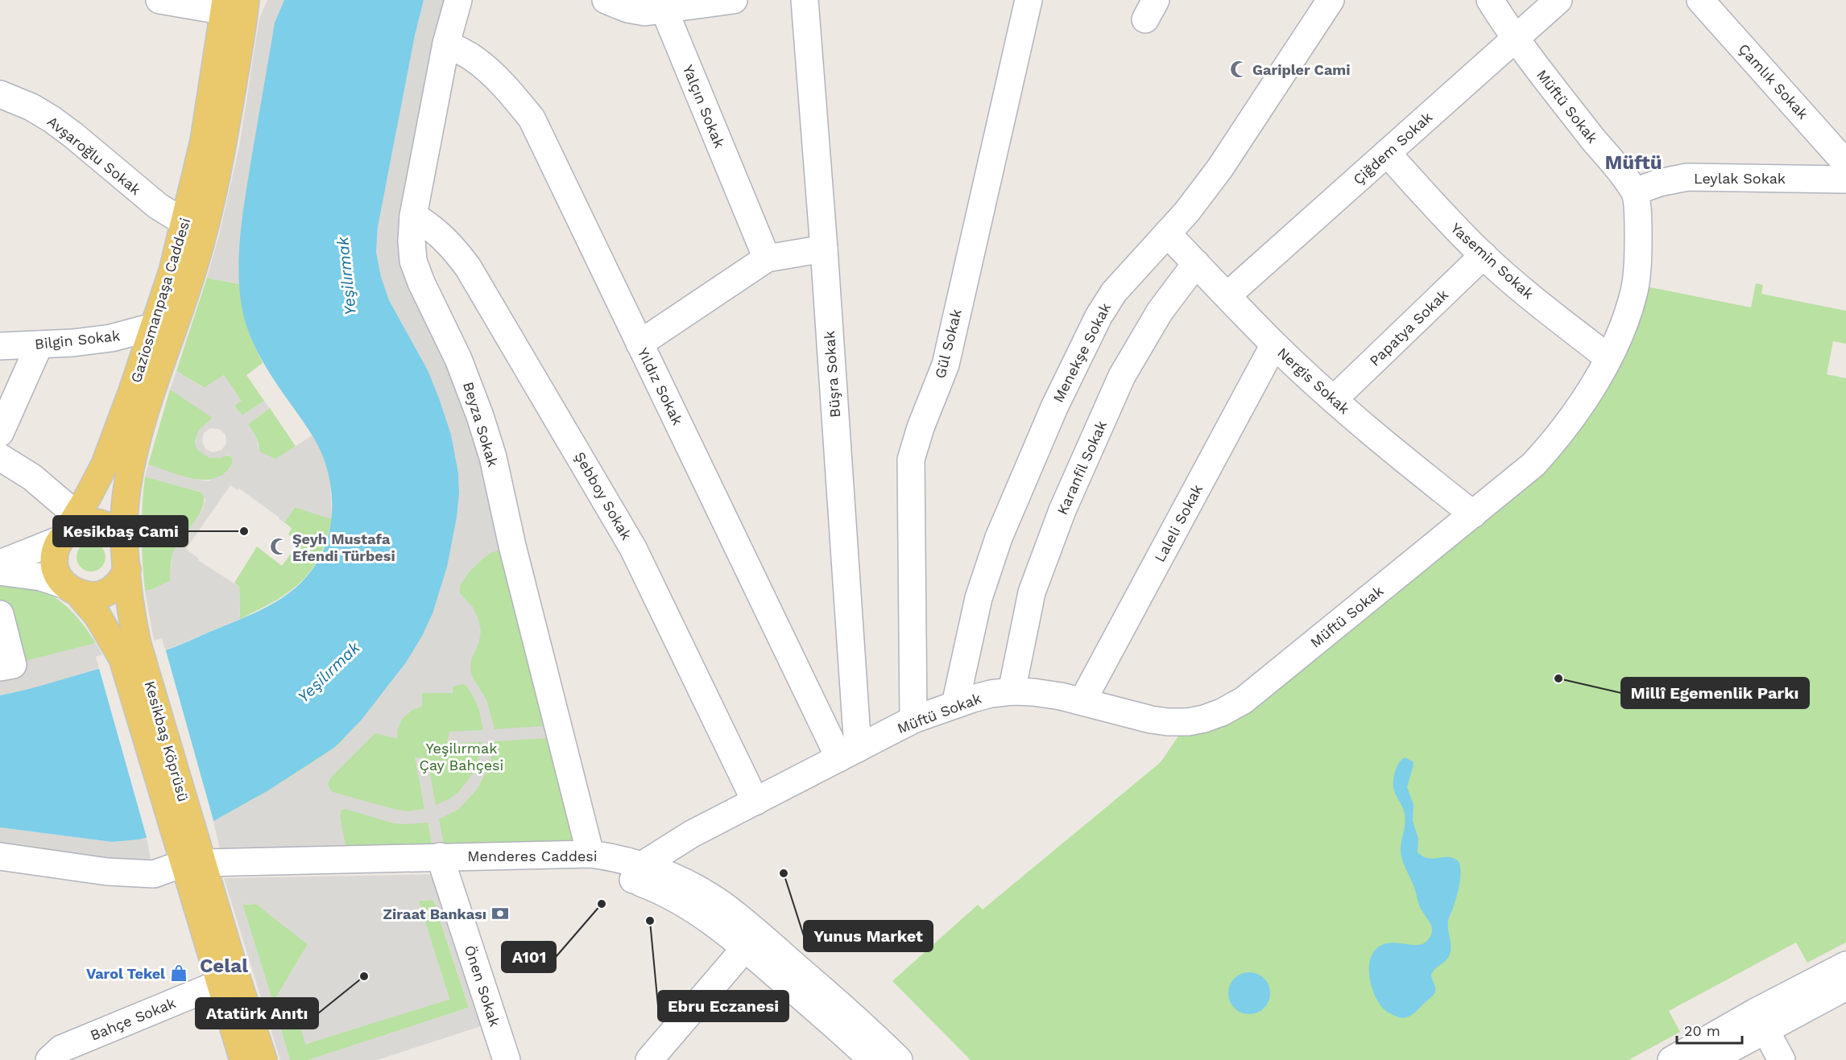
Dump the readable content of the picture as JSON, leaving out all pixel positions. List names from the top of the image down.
{
  "streets": {
    "main road": ["Gaziosmanpaşa Caddesi", "Kesikbaş Köprüsü"],
    "street": [
      "Çamlık Sokak",
      "Yalçın Sokak",
      "Müftü Sokak",
      "Çiğdem Sokak",
      "Avşaroğlu Sokak",
      "Leylak Sokak",
      "Yasemin Sokak",
      "Papatya Sokak",
      "Bilgin Sokak",
      "Gül Sokak",
      "Menekşe Sokak",
      "Büşra Sokak",
      "Nergis Sokak",
      "Yıldız Sokak",
      "Beyza Sokak",
      "Karanfil Sokak",
      "Şebboy Sokak",
      "Laleli Sokak",
      "Menderes Caddesi",
      "Önen Sokak",
      "Bahçe Sokak"
    ]
  },
  "crossings": [
    ["Müftü Sokak", "Çiğdem Sokak"],
    ["Müftü Sokak", "Leylak Sokak"],
    ["Müftü Sokak", "Yasemin Sokak"],
    ["Müftü Sokak", "Gül Sokak"],
    ["Müftü Sokak", "Menekşe Sokak"],
    ["Müftü Sokak", "Büşra Sokak"],
    ["Müftü Sokak", "Nergis Sokak"],
    ["Müftü Sokak", "Yıldız Sokak"],
    ["Müftü Sokak", "Karanfil Sokak"],
    ["Müftü Sokak", "Şebboy Sokak"],
    ["Müftü Sokak", "Laleli Sokak"],
    ["Müftü Sokak", "Menderes Caddesi"],
    ["Çiğdem Sokak", "Yasemin Sokak"],
    ["Çiğdem Sokak", "Nergis Sokak"],
    ["Avşaroğlu Sokak", "Gaziosmanpaşa Caddesi"],
    ["Yasemin Sokak", "Papatya Sokak"],
    ["Gaziosmanpaşa Caddesi", "Bilgin Sokak"],
    ["Papatya Sokak", "Nergis Sokak"],
    ["Menekşe Sokak", "Nergis Sokak"],
    ["Büşra Sokak", "Yıldız Sokak"],
    ["Nergis Sokak", "Karanfil Sokak"],
    ["Nergis Sokak", "Laleli Sokak"],
    ["Yıldız Sokak", "Beyza Sokak"],
    ["Beyza Sokak", "Şebboy Sokak"],
    ["Beyza Sokak", "Menderes Caddesi"],
    ["Kesikbaş Köprüsü", "Menderes Caddesi"],
    ["Menderes Caddesi", "Önen Sokak"]
  ],
  "districts": ["Müftü", "Celal"],
  "water": ["Yeşilırmak"],
  "parks": ["Yeşilırmak Çay Bahçesi"],
  "places": {
    "mosque": ["Garipler Cami", "Şeyh Mustafa Efendi Türbesi"],
    "other": [
      "Kesikbaş Cami",
      "Millî Egemenlik Parkı",
      "Yunus Market",
      "A101",
      "Ebru Eczanesi",
      "Atatürk Anıtı"
    ],
    "bank": ["Ziraat Bankası"],
    "shop": ["Varol Tekel"]
  },
  "scale_bar": "20 m"
}
